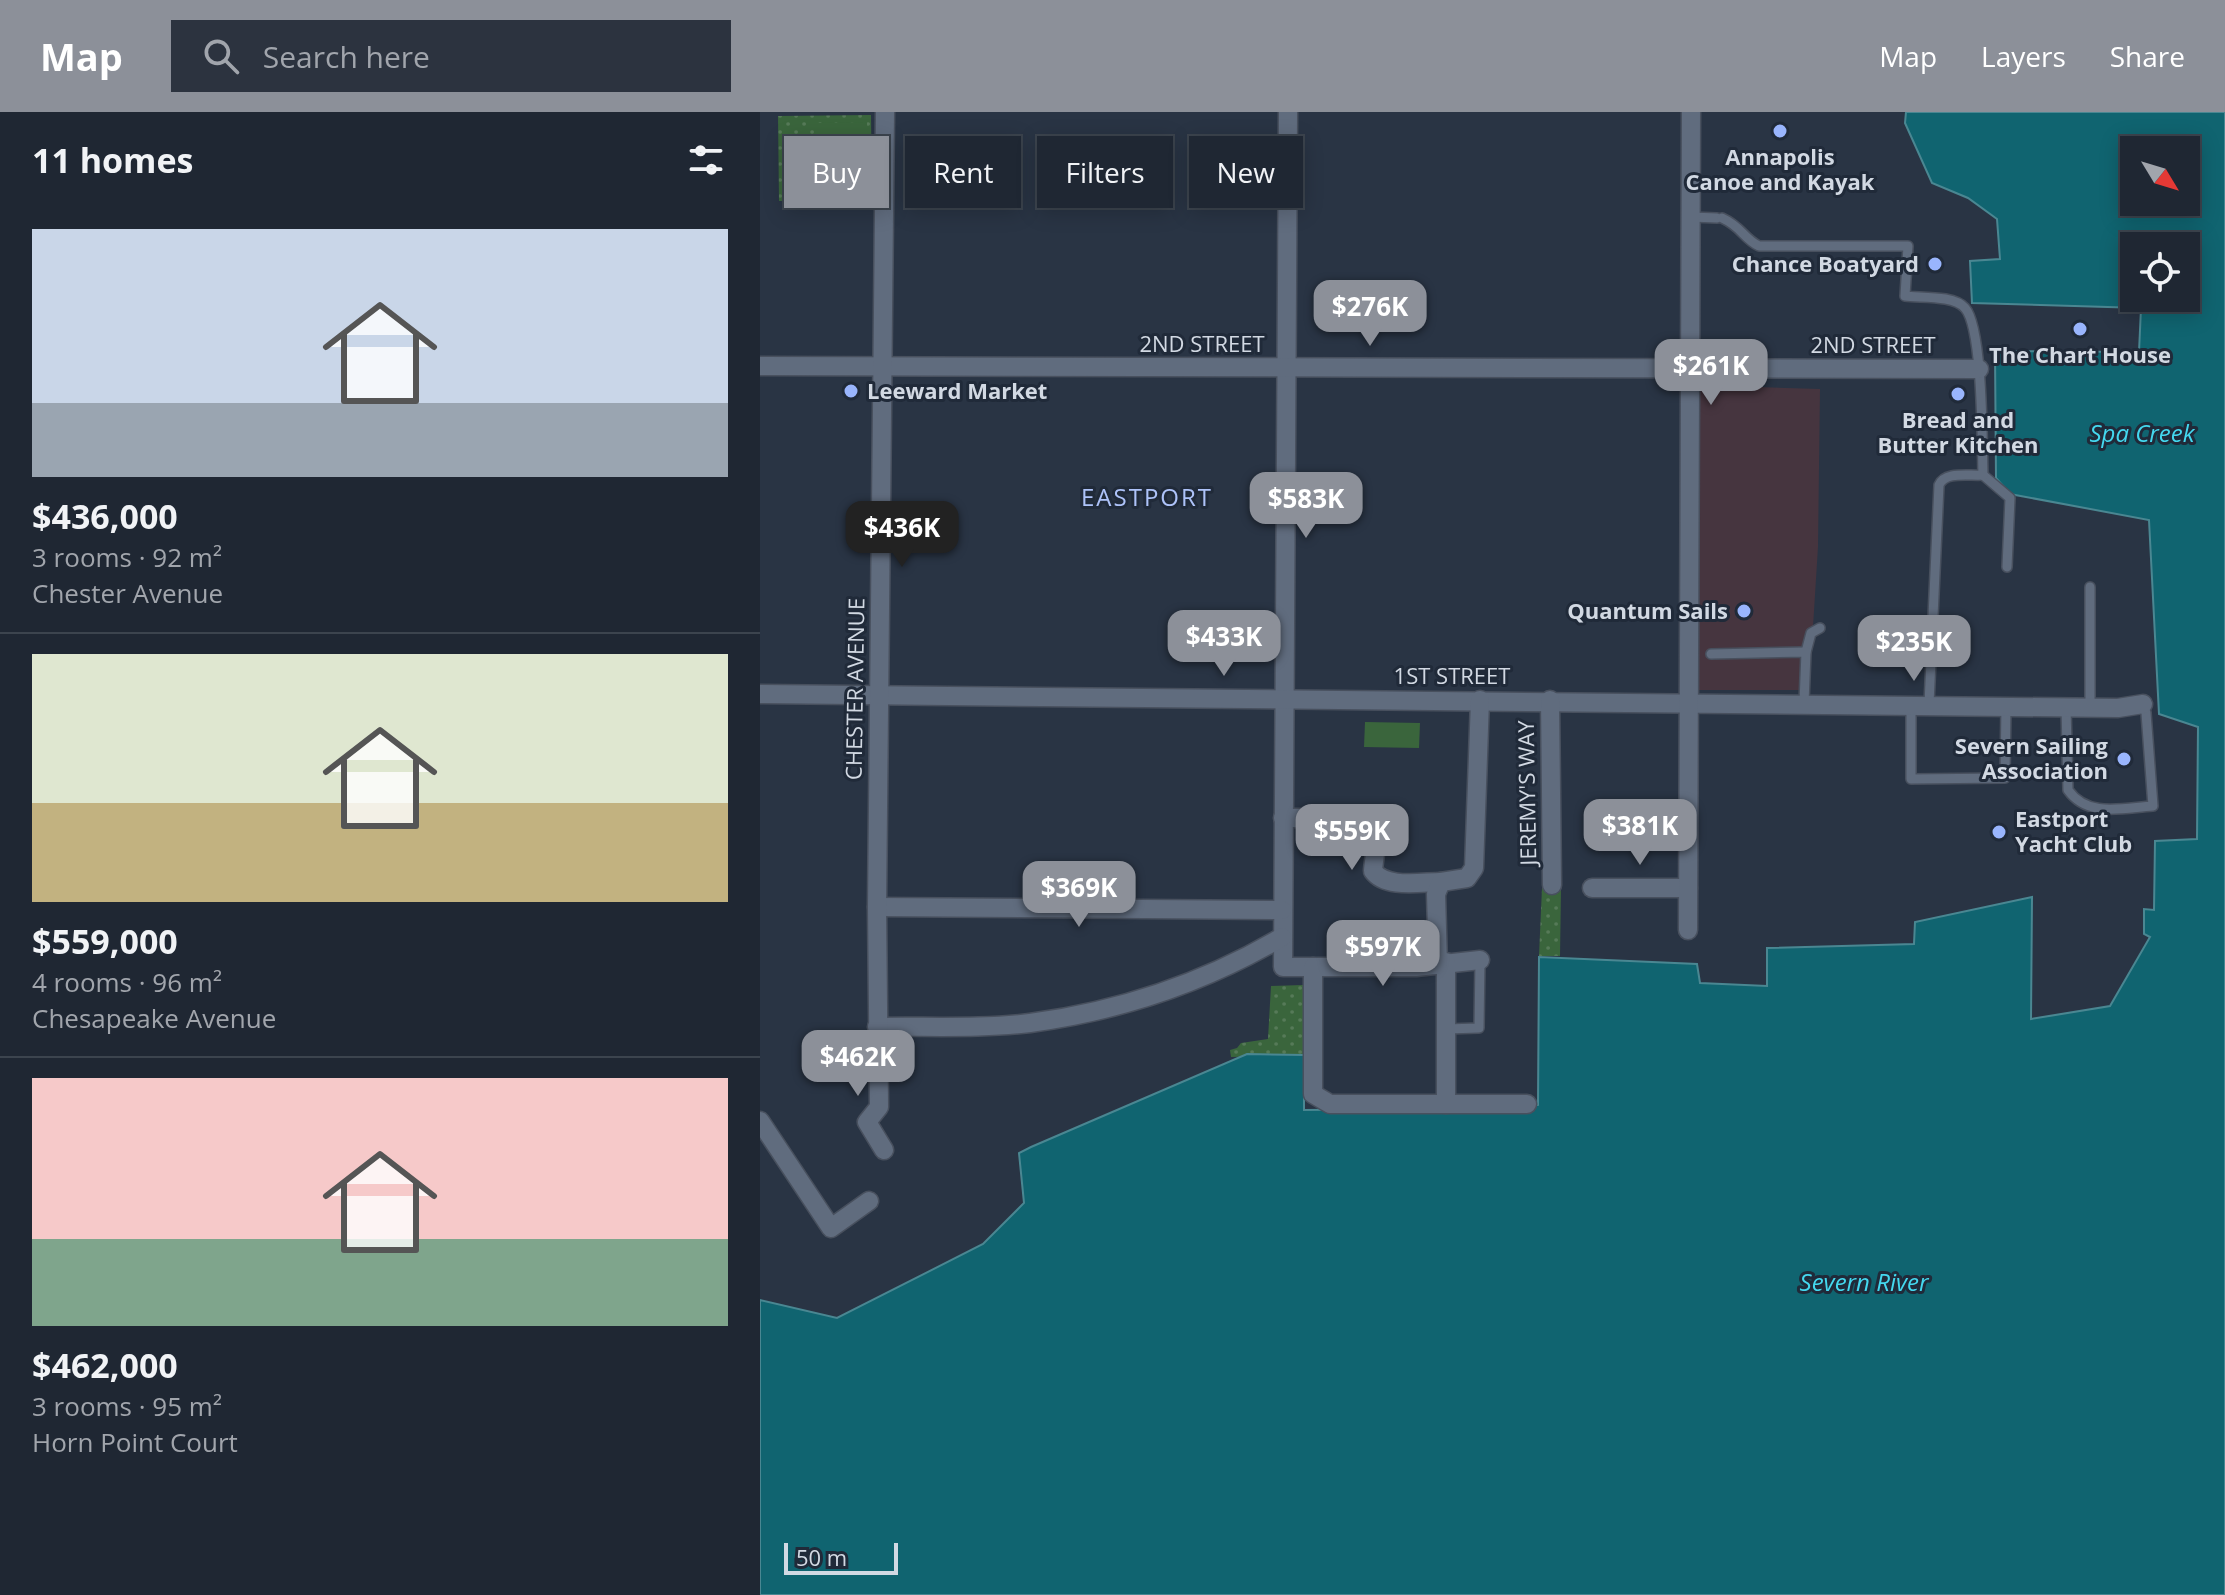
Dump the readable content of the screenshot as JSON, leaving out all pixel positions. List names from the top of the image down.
{
  "streets": {
    "street": [
      "2ND STREET",
      "1ST STREET",
      "CHESTER AVENUE",
      "JEREMY'S WAY"
    ]
  },
  "crossings": [
    ["2ND STREET", "CHESTER AVENUE"],
    ["1ST STREET", "CHESTER AVENUE"],
    ["1ST STREET", "JEREMY'S WAY"]
  ],
  "districts": ["EASTPORT"],
  "water": ["Spa Creek", "Severn River"],
  "places": [
    "Annapolis Canoe and Kayak",
    "Chance Boatyard",
    "The Chart House",
    "Leeward Market",
    "Bread and Butter Kitchen",
    "Quantum Sails",
    "Severn Sailing Association",
    "Eastport Yacht Club"
  ],
  "scale_bar": "50 m",
  "north": "bottom right",
  "page": {
    "header": "Map",
    "search": "Search here",
    "nav": ["Map", "Layers", "Share"],
    "heading": "11 homes",
    "chip": [
      "Buy",
      "Rent",
      "Filters",
      "New"
    ],
    "list": [
      {
        "name": "$436,000",
        "note": "3 rooms · 92 m² · Chester Avenue"
      },
      {
        "name": "$559,000",
        "note": "4 rooms · 96 m² · Chesapeake Avenue"
      },
      {
        "name": "$462,000",
        "note": "3 rooms · 95 m² · Horn Point Court"
      }
    ],
    "price": [
      "$276K",
      "$261K",
      "$583K",
      "$436K",
      "$433K",
      "$235K",
      "$381K",
      "$559K",
      "$369K",
      "$597K",
      "$462K"
    ],
    "scale": "50 m"
  }
}
